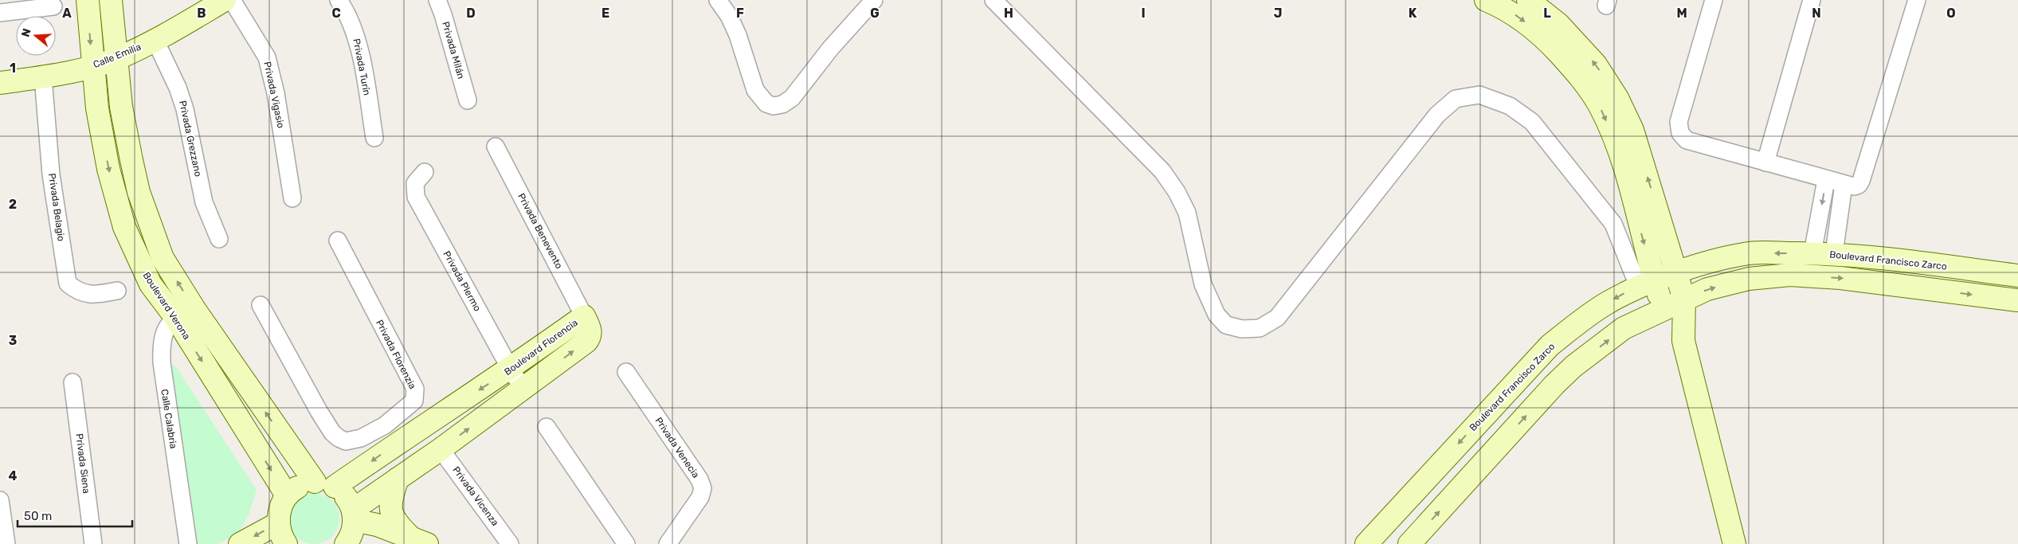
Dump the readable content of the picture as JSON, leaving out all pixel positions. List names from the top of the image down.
{
  "streets": {
    "street": [
      "Privada Milán",
      "Calle Emilia",
      "Privada Turín",
      "Privada Vigasio",
      "Privada Grezzano",
      "Privada Belagio",
      "Privada Benevento",
      "Boulevard Francisco Zarco",
      "Privada Plermo",
      "Boulevard Verona",
      "Boulevard Florencia",
      "Privada Florenzia",
      "Calle Calabria",
      "Privada Venecia",
      "Privada Siena",
      "Privada Vicenza"
    ]
  },
  "crossings": [
    ["Calle Emilia", "Privada Grezzano"],
    ["Calle Emilia", "Privada Belagio"],
    ["Calle Emilia", "Boulevard Verona"],
    ["Privada Benevento", "Boulevard Florencia"],
    ["Privada Plermo", "Boulevard Florencia"],
    ["Boulevard Verona", "Boulevard Florencia"],
    ["Boulevard Verona", "Calle Calabria"],
    ["Boulevard Florencia", "Privada Vicenza"]
  ],
  "scale_bar": "50 m",
  "north": "left",
  "grid": {
    "columns": [
      "A",
      "B",
      "C",
      "D",
      "E",
      "F",
      "G",
      "H",
      "I",
      "J",
      "K",
      "L",
      "M",
      "N",
      "O"
    ],
    "rows": [
      "1",
      "2",
      "3",
      "4"
    ]
  }
}
